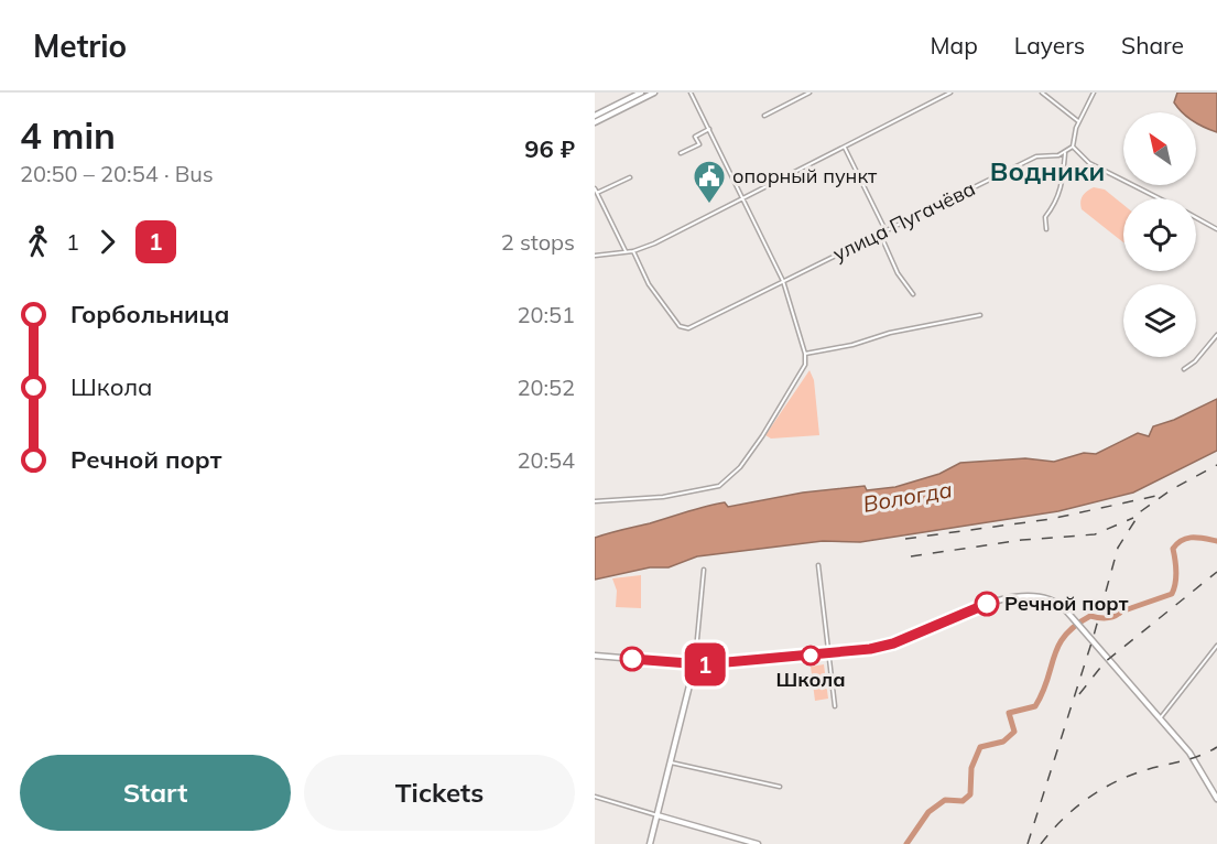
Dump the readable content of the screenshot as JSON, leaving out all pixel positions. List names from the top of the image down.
{
  "streets": {
    "street": ["улица Пугачёва"]
  },
  "districts": ["Водники"],
  "water": ["Вологда"],
  "places": {
    "public building": ["опорный пункт"],
    "other": ["Речной порт", "Школа"]
  },
  "lines": ["bus line 1"],
  "north": "top left",
  "page": {
    "header": "Metrio",
    "nav": ["Map", "Layers", "Share"],
    "heading": ["4 min", "20:50 – 20:54 · Bus", "96 ₽"],
    "on_map": "1",
    "legs": ["1", "1", "2 stops"],
    "list": [
      {
        "name": "Горбольница",
        "value": "20:51"
      },
      {
        "name": "Школа",
        "value": "20:52"
      },
      {
        "name": "Речной порт",
        "value": "20:54"
      }
    ],
    "buttons": ["Start", "Tickets"]
  }
}
